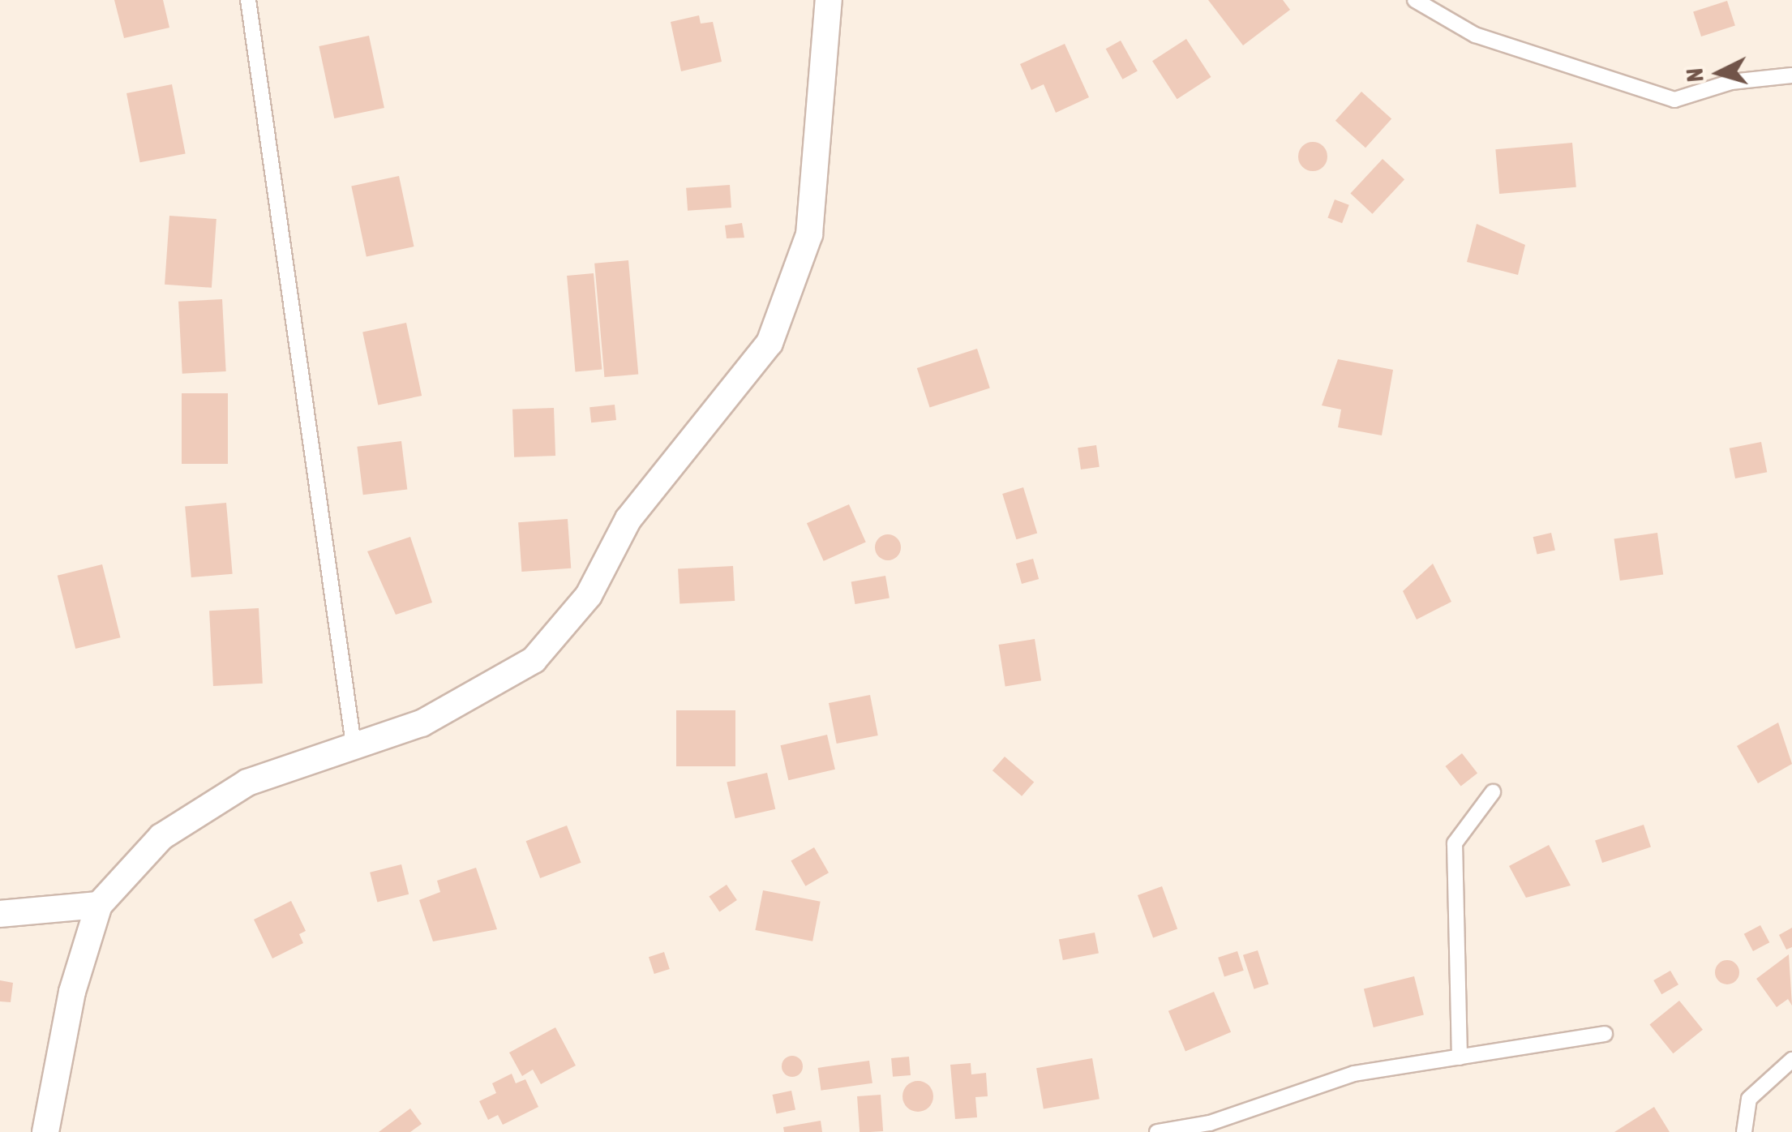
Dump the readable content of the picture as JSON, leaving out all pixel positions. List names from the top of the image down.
{
  "north": "left"
}
